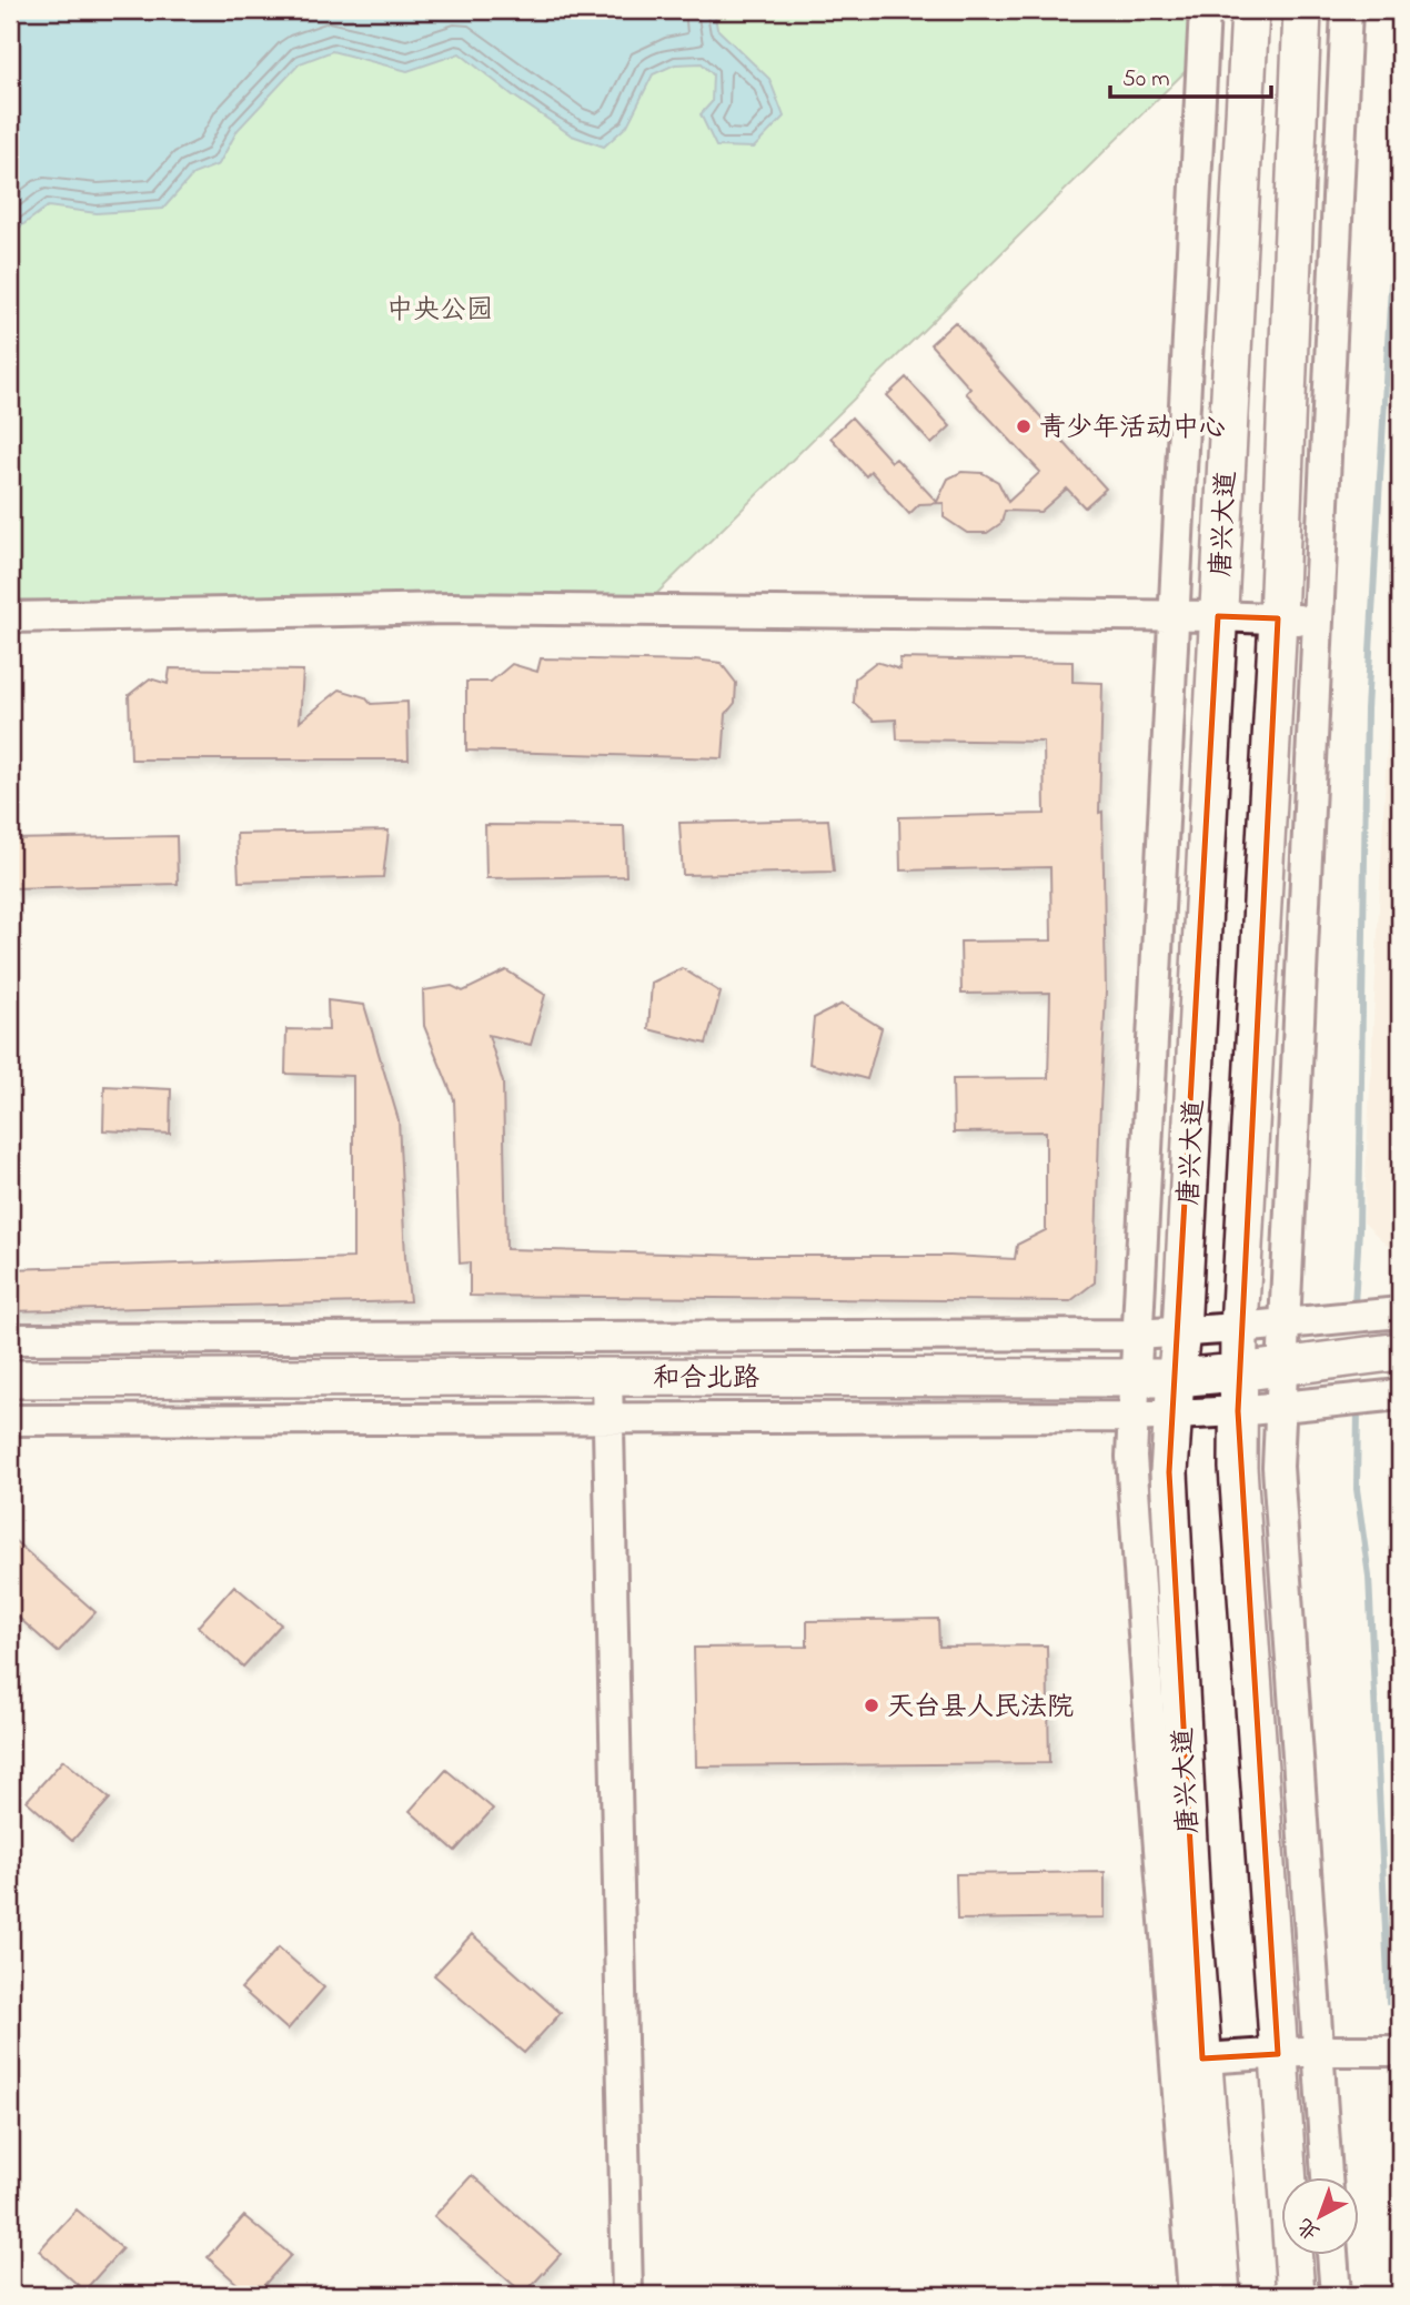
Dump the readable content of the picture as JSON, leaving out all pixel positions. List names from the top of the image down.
{
  "streets": {
    "main road": ["唐兴大道", "和合北路"]
  },
  "crossings": [
    ["唐兴大道", "和合北路"]
  ],
  "parks": ["中央公园"],
  "places": ["青少年活动中心", "天台县人民法院"],
  "scale_bar": "50 m",
  "north": "bottom left"
}
